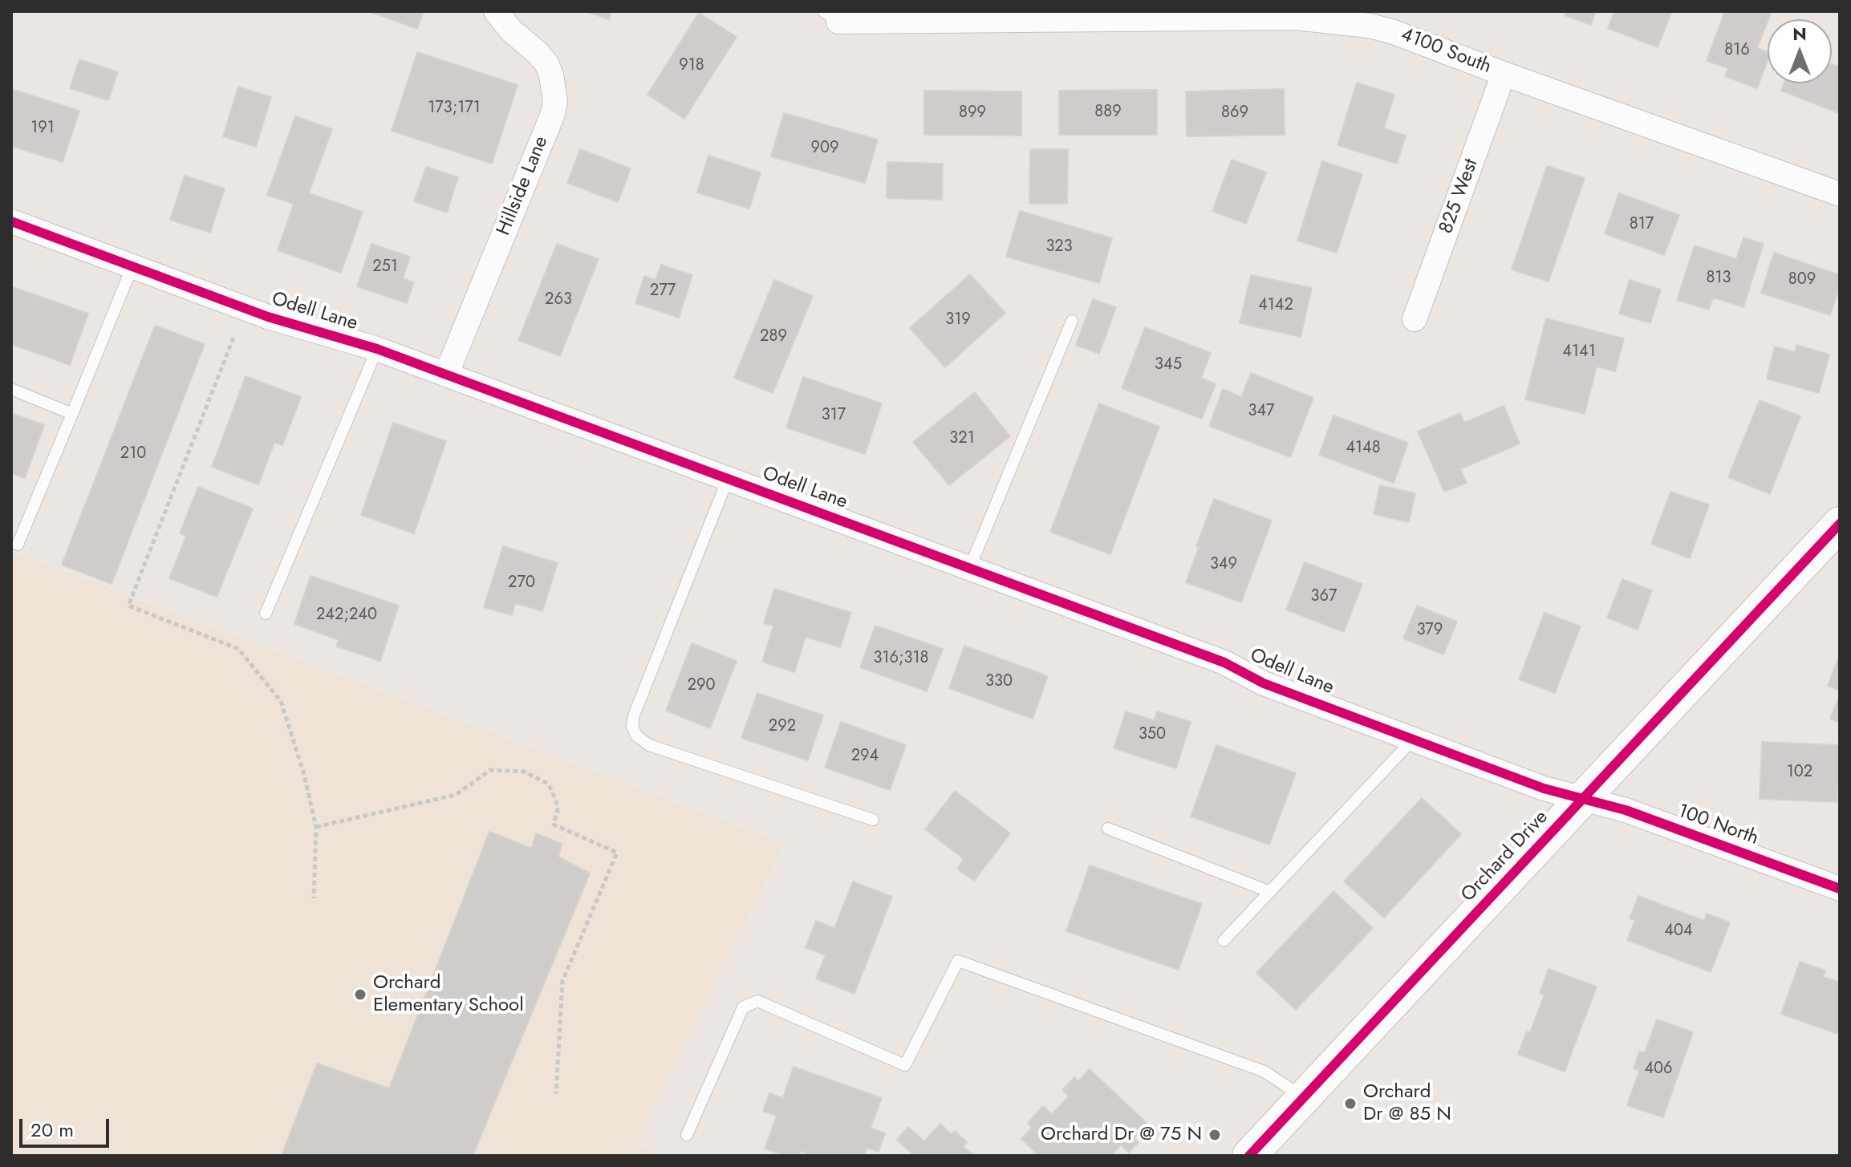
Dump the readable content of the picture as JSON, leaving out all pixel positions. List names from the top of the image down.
{
  "streets": {
    "main road": ["Orchard Drive"],
    "street": [
      "4100 South",
      "Hillside Lane",
      "825 West",
      "Odell Lane",
      "100 North"
    ]
  },
  "crossings": [
    ["4100 South", "825 West"],
    ["Hillside Lane", "Odell Lane"],
    ["Odell Lane", "100 North"],
    ["Odell Lane", "Orchard Drive"],
    ["100 North", "Orchard Drive"]
  ],
  "places": ["Orchard Elementary School", "Orchard Dr @ 85 N", "Orchard Dr @ 75 N"],
  "house_numbers": [
    "816",
    "918",
    "173;171",
    "889",
    "899",
    "869",
    "191",
    "909",
    "817",
    "323",
    "251",
    "813",
    "809",
    "277",
    "263",
    "4142",
    "319",
    "289",
    "4141",
    "345",
    "347",
    "317",
    "321",
    "4148",
    "210",
    "349",
    "270",
    "367",
    "242;240",
    "379",
    "316;318",
    "330",
    "290",
    "292",
    "350",
    "294",
    "102",
    "404",
    "406"
  ],
  "scale_bar": "20 m",
  "north": "top"
}
